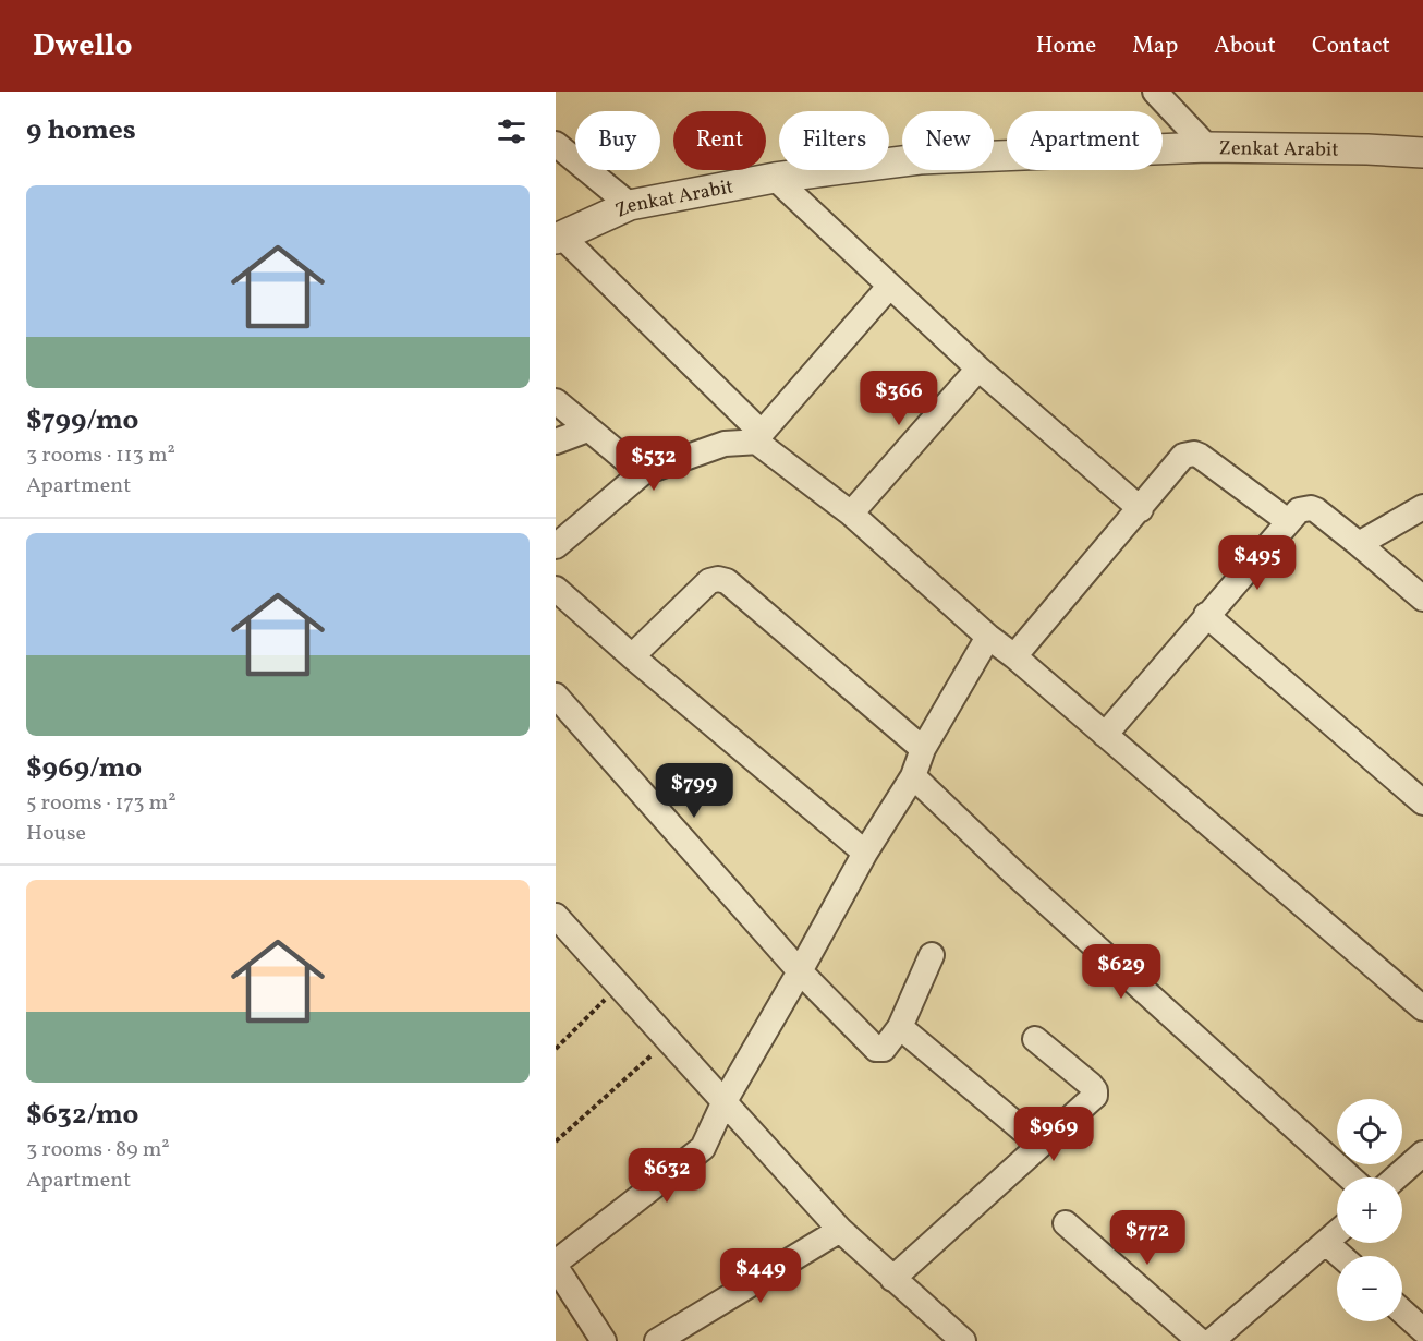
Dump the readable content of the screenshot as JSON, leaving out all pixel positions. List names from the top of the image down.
{
  "streets": {
    "street": ["Zenkat Arabit"]
  },
  "page": {
    "header": "Dwello",
    "nav": [
      "Home",
      "Map",
      "About",
      "Contact"
    ],
    "heading": "9 homes",
    "chip": [
      "Buy",
      "Rent",
      "Filters",
      "New",
      "Apartment"
    ],
    "list": [
      {
        "name": "$799/mo",
        "note": "3 rooms · 113 m² · Apartment"
      },
      {
        "name": "$969/mo",
        "note": "5 rooms · 173 m² · House"
      },
      {
        "name": "$632/mo",
        "note": "3 rooms · 89 m² · Apartment"
      }
    ],
    "price": [
      "$366",
      "$532",
      "$495",
      "$799",
      "$629",
      "$969",
      "$632",
      "$772",
      "$449"
    ],
    "map_buttons": ["+", "−"]
  }
}
